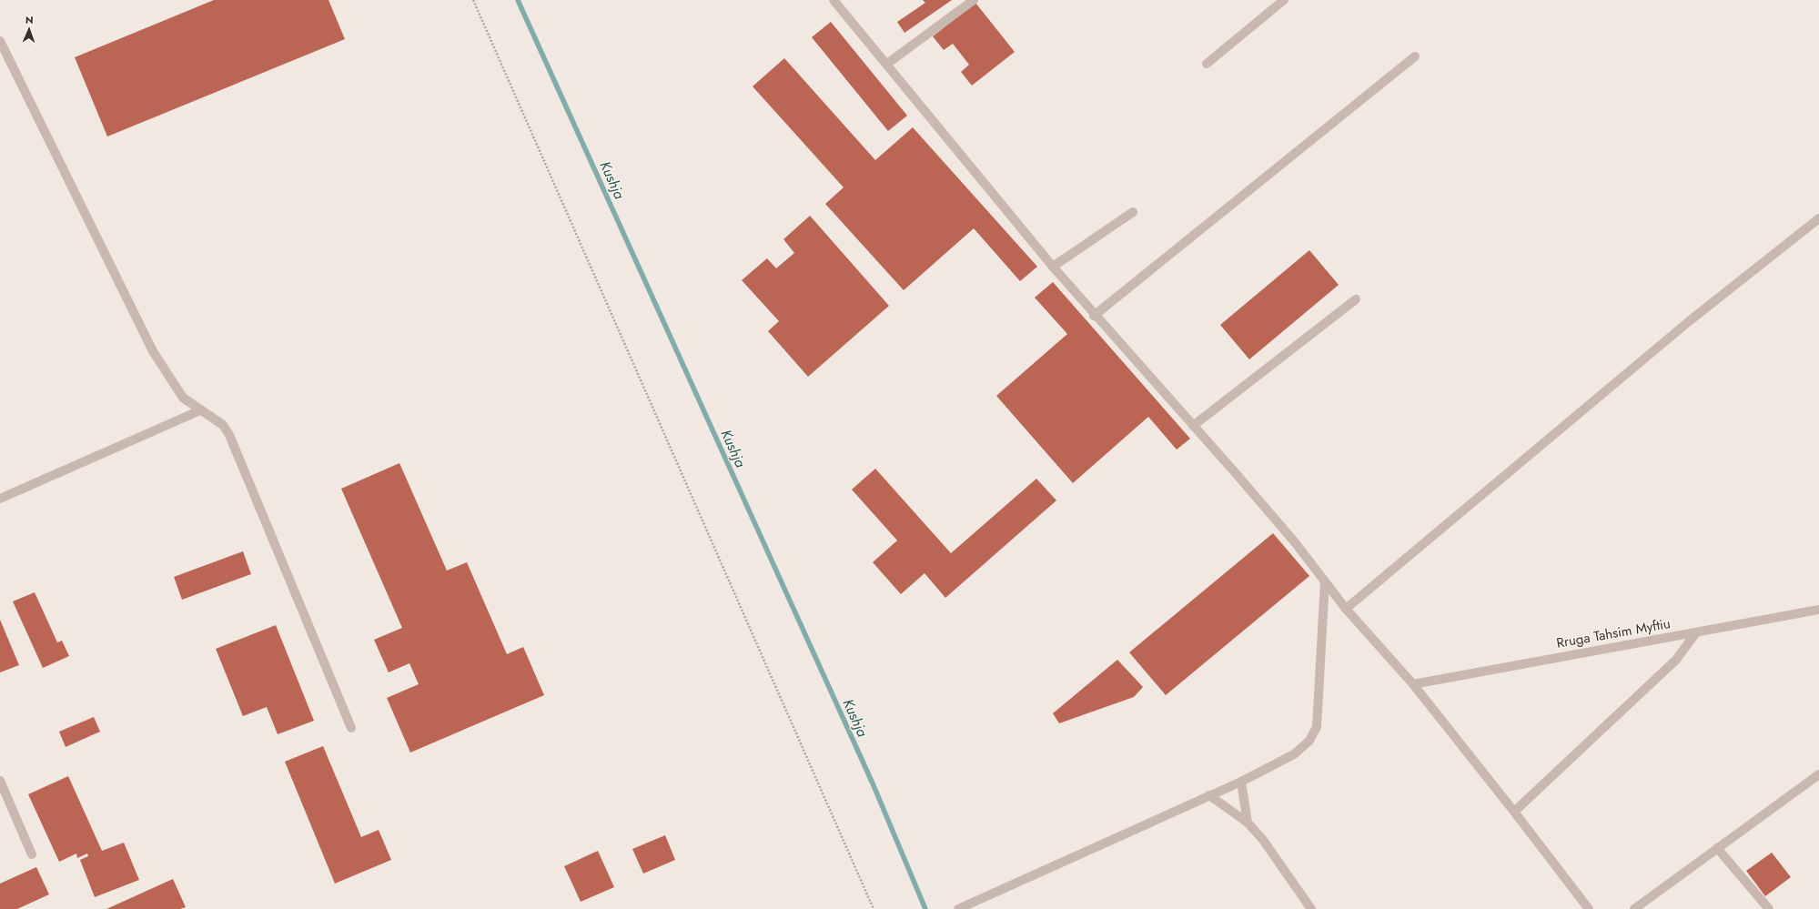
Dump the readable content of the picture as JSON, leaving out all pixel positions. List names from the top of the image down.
{
  "streets": {
    "street": ["Rruga Tahsim Myftiu"]
  },
  "water": ["Kushja"],
  "north": "top"
}
